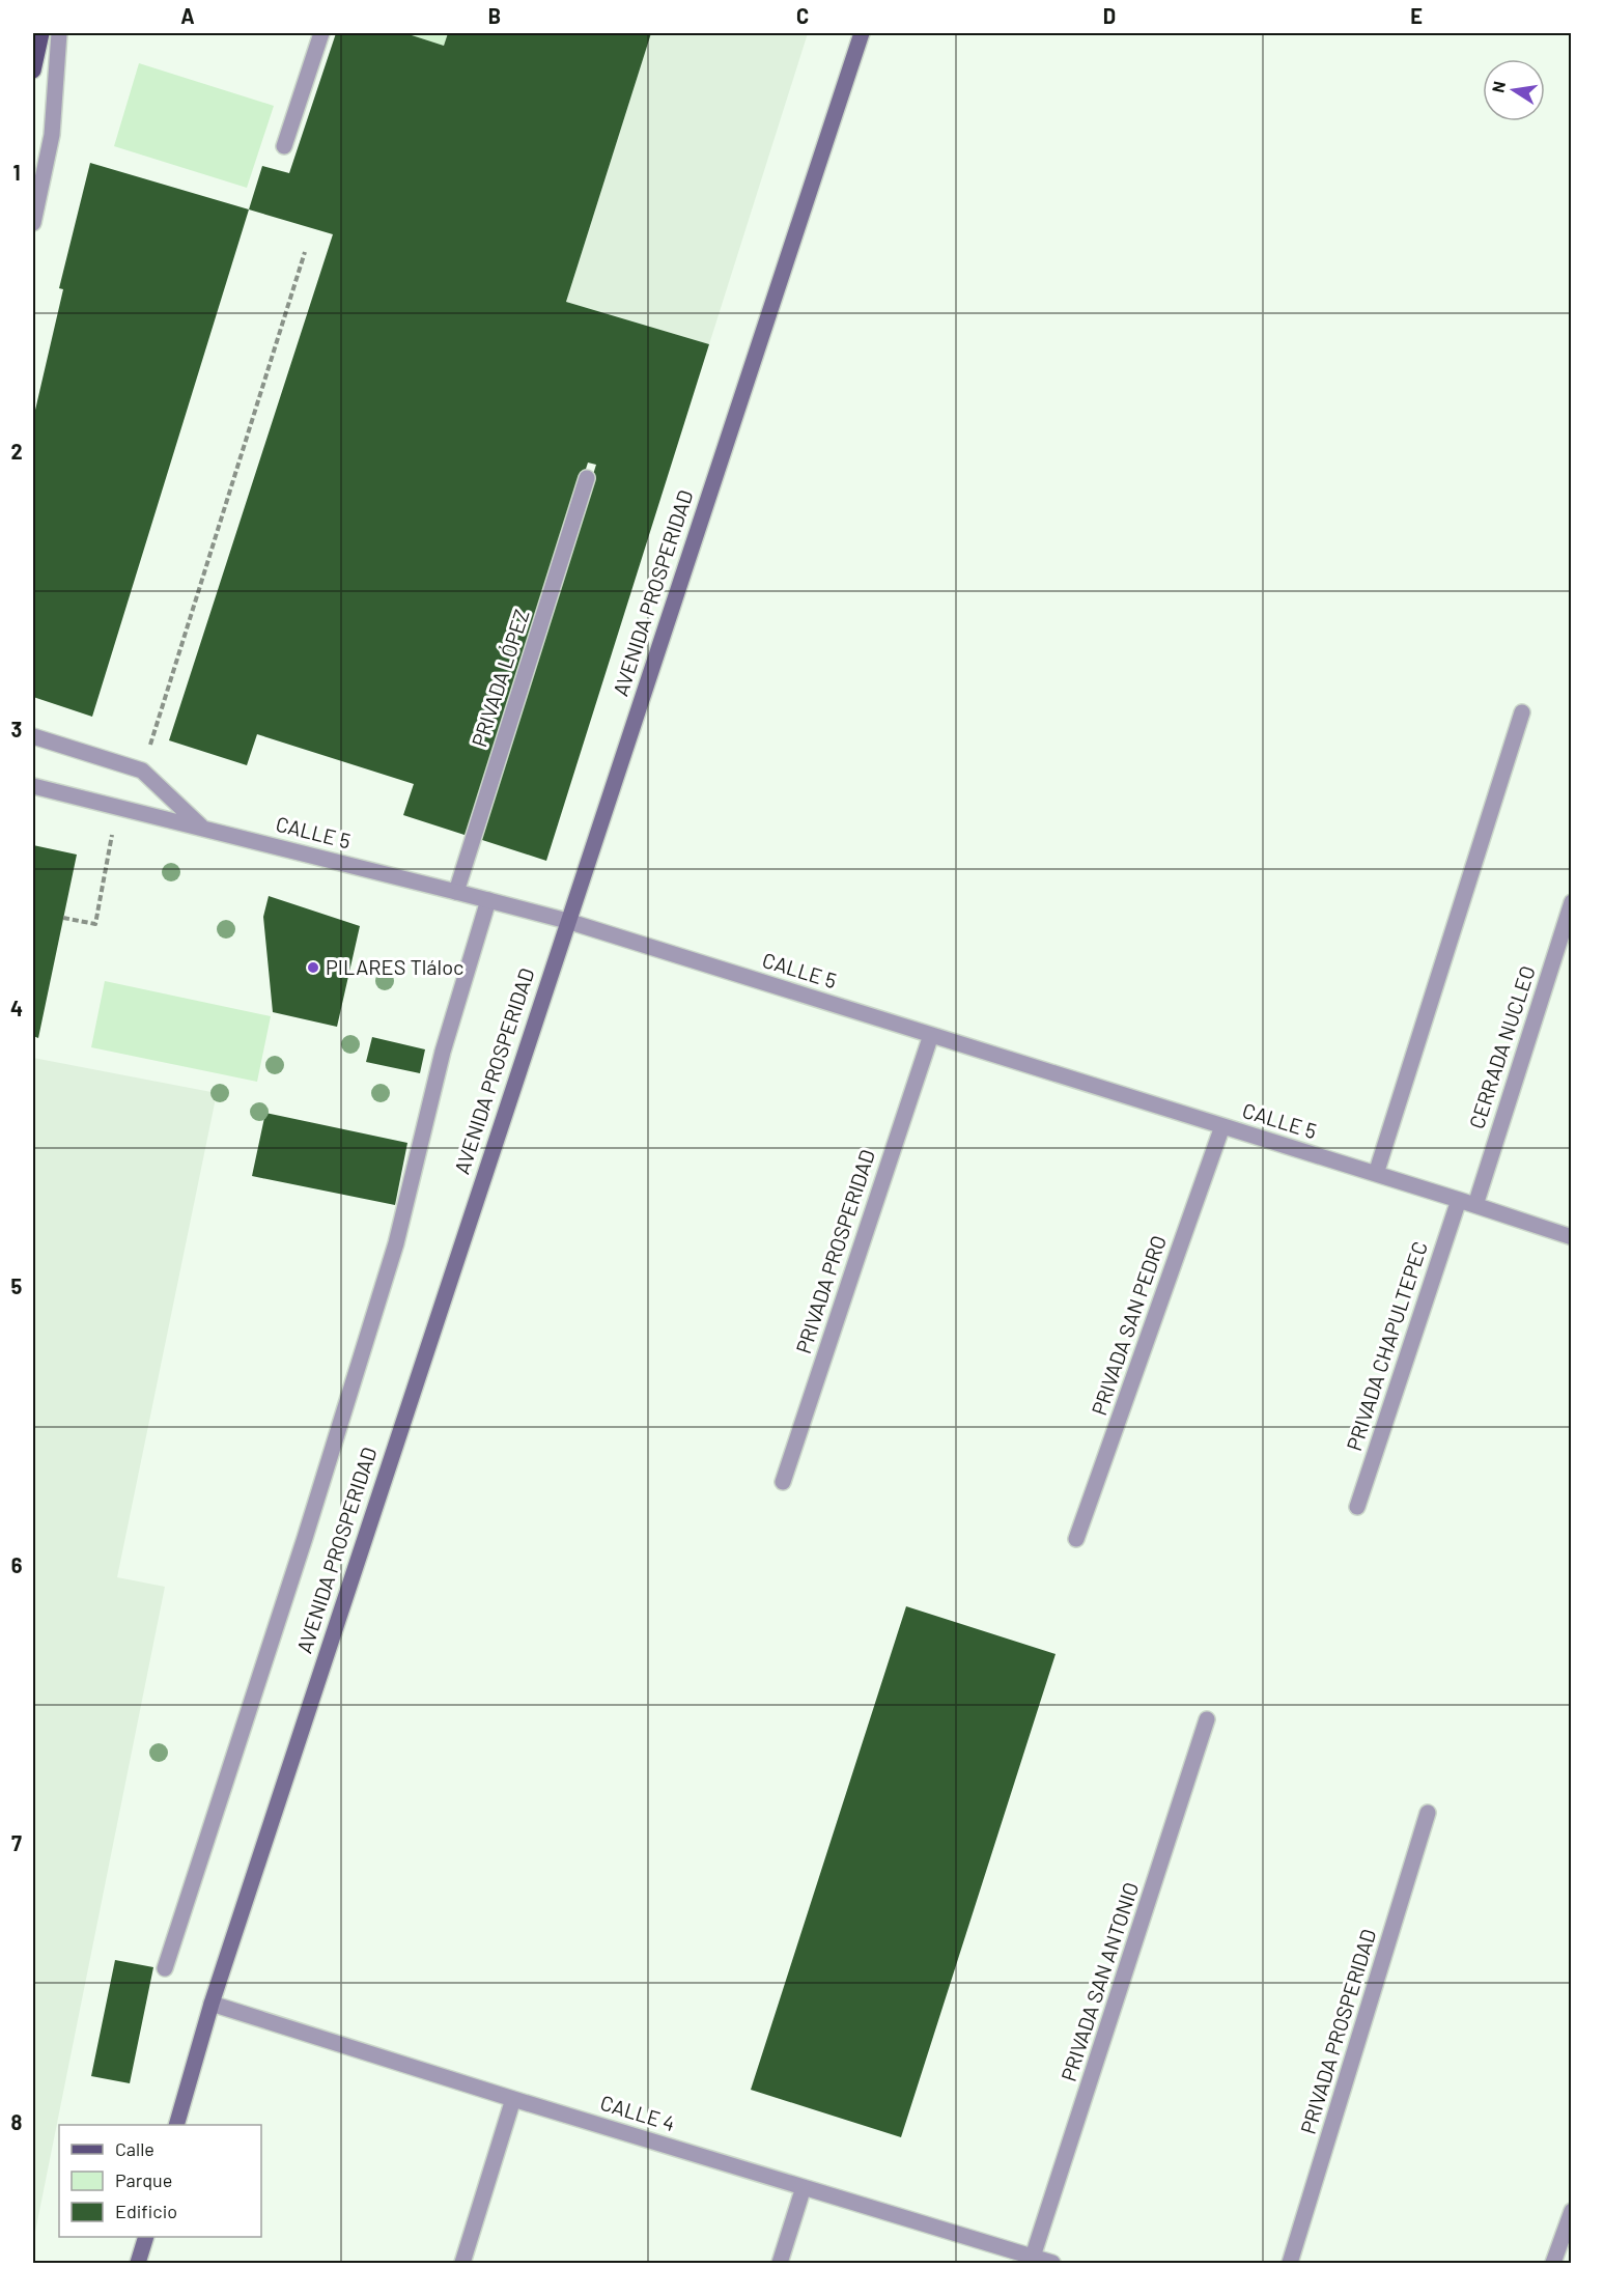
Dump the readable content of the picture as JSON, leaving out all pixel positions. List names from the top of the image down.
{
  "streets": {
    "street": [
      "AVENIDA PROSPERIDAD",
      "PRIVADA LÓPEZ",
      "CALLE 5",
      "CERRADA NUCLEO",
      "PRIVADA PROSPERIDAD",
      "PRIVADA SAN PEDRO",
      "PRIVADA CHAPULTEPEC",
      "PRIVADA SAN ANTONIO",
      "CALLE 4"
    ]
  },
  "crossings": [
    ["AVENIDA PROSPERIDAD", "CALLE 5"],
    ["AVENIDA PROSPERIDAD", "CALLE 4"],
    ["PRIVADA LÓPEZ", "CALLE 5"],
    ["CALLE 5", "CERRADA NUCLEO"],
    ["CALLE 5", "PRIVADA PROSPERIDAD"],
    ["CALLE 5", "PRIVADA SAN PEDRO"],
    ["CALLE 5", "PRIVADA CHAPULTEPEC"],
    ["PRIVADA SAN ANTONIO", "CALLE 4"]
  ],
  "places": ["PILARES Tláloc"],
  "legend": ["Calle", "Parque", "Edificio"],
  "north": "left",
  "grid": {
    "columns": [
      "A",
      "B",
      "C",
      "D",
      "E"
    ],
    "rows": [
      "1",
      "2",
      "3",
      "4",
      "5",
      "6",
      "7",
      "8"
    ]
  }
}
